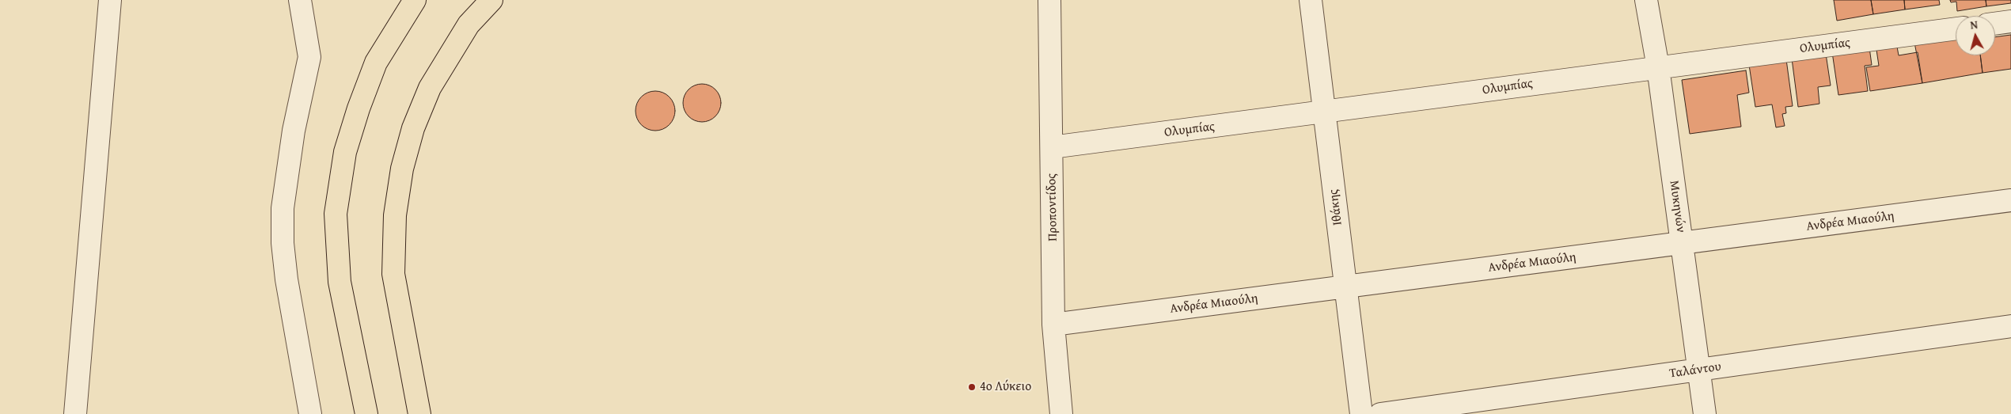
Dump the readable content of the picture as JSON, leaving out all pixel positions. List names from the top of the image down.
{
  "streets": {
    "street": [
      "Ολυμπίας",
      "Μυκηνών",
      "Προποντίδος",
      "Ιθάκης",
      "Ανδρέα Μιαούλη",
      "Ταλάντου"
    ]
  },
  "crossings": [
    ["Ολυμπίας", "Μυκηνών"],
    ["Ολυμπίας", "Προποντίδος"],
    ["Ολυμπίας", "Ιθάκης"],
    ["Μυκηνών", "Ανδρέα Μιαούλη"],
    ["Μυκηνών", "Ταλάντου"],
    ["Προποντίδος", "Ανδρέα Μιαούλη"],
    ["Ιθάκης", "Ανδρέα Μιαούλη"]
  ],
  "places": ["4ο Λύκειο"],
  "north": "top"
}
